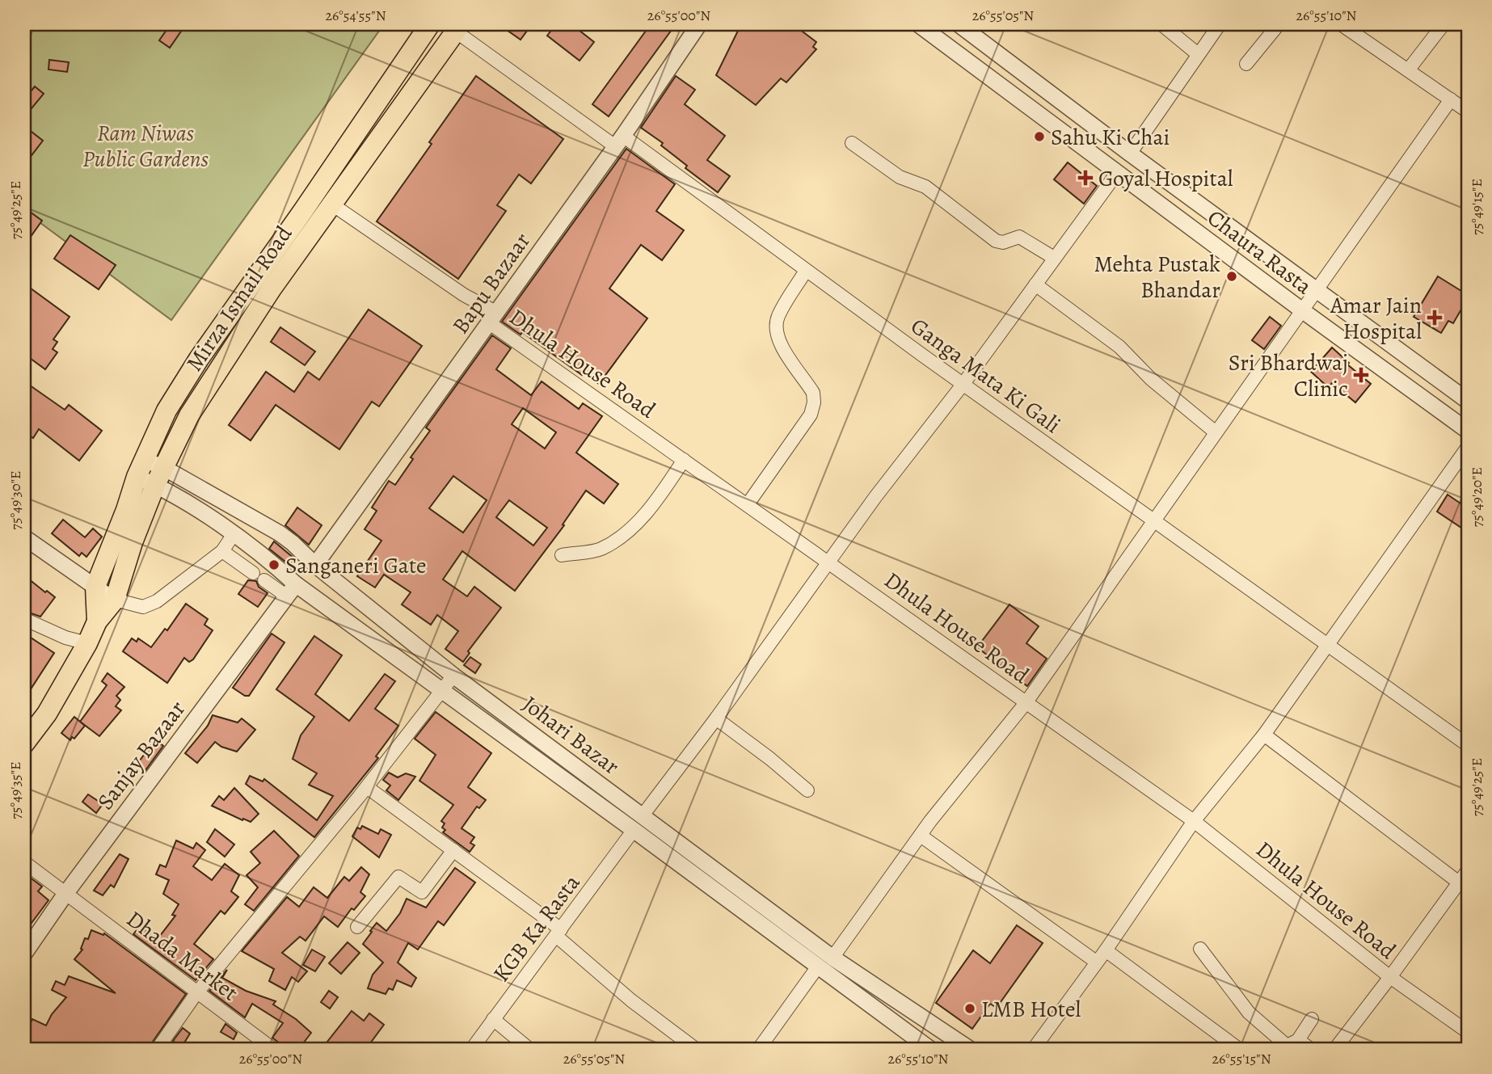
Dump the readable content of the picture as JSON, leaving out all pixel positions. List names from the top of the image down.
{
  "streets": {
    "highway": ["Mirza Ismail Road"],
    "street": [
      "Chaura Rasta",
      "Bapu Bazaar",
      "Dhula House Road",
      "Ganga Mata Ki Gali",
      "Johari Bazar",
      "Sanjay Bazaar",
      "KGB Ka Rasta",
      "Dhada Market"
    ]
  },
  "crossings": [
    ["Bapu Bazaar", "Dhula House Road"],
    ["Bapu Bazaar", "Ganga Mata Ki Gali"],
    ["Bapu Bazaar", "Johari Bazar"],
    ["Mirza Ismail Road", "Dhula House Road"],
    ["Mirza Ismail Road", "Ganga Mata Ki Gali"],
    ["Mirza Ismail Road", "Johari Bazar"],
    ["Johari Bazar", "Sanjay Bazaar"],
    ["Johari Bazar", "KGB Ka Rasta"],
    ["Sanjay Bazaar", "Dhada Market"]
  ],
  "parks": ["Ram Niwas Public Gardens"],
  "places": {
    "other": [
      "Sahu Ki Chai",
      "Mehta Pustak Bhandar",
      "Sanganeri Gate",
      "LMB Hotel"
    ],
    "health": ["Goyal Hospital", "Amar Jain Hospital", "Sri Bhardwaj Clinic"]
  },
  "coordinates": [
    "26°54'55\"N",
    "26°55'00\"N",
    "26°55'05\"N",
    "26°55'10\"N",
    "75°49'15\"E",
    "75°49'25\"E",
    "75°49'20\"E",
    "75°49'30\"E",
    "75°49'35\"E",
    "26°55'15\"N"
  ]
}
